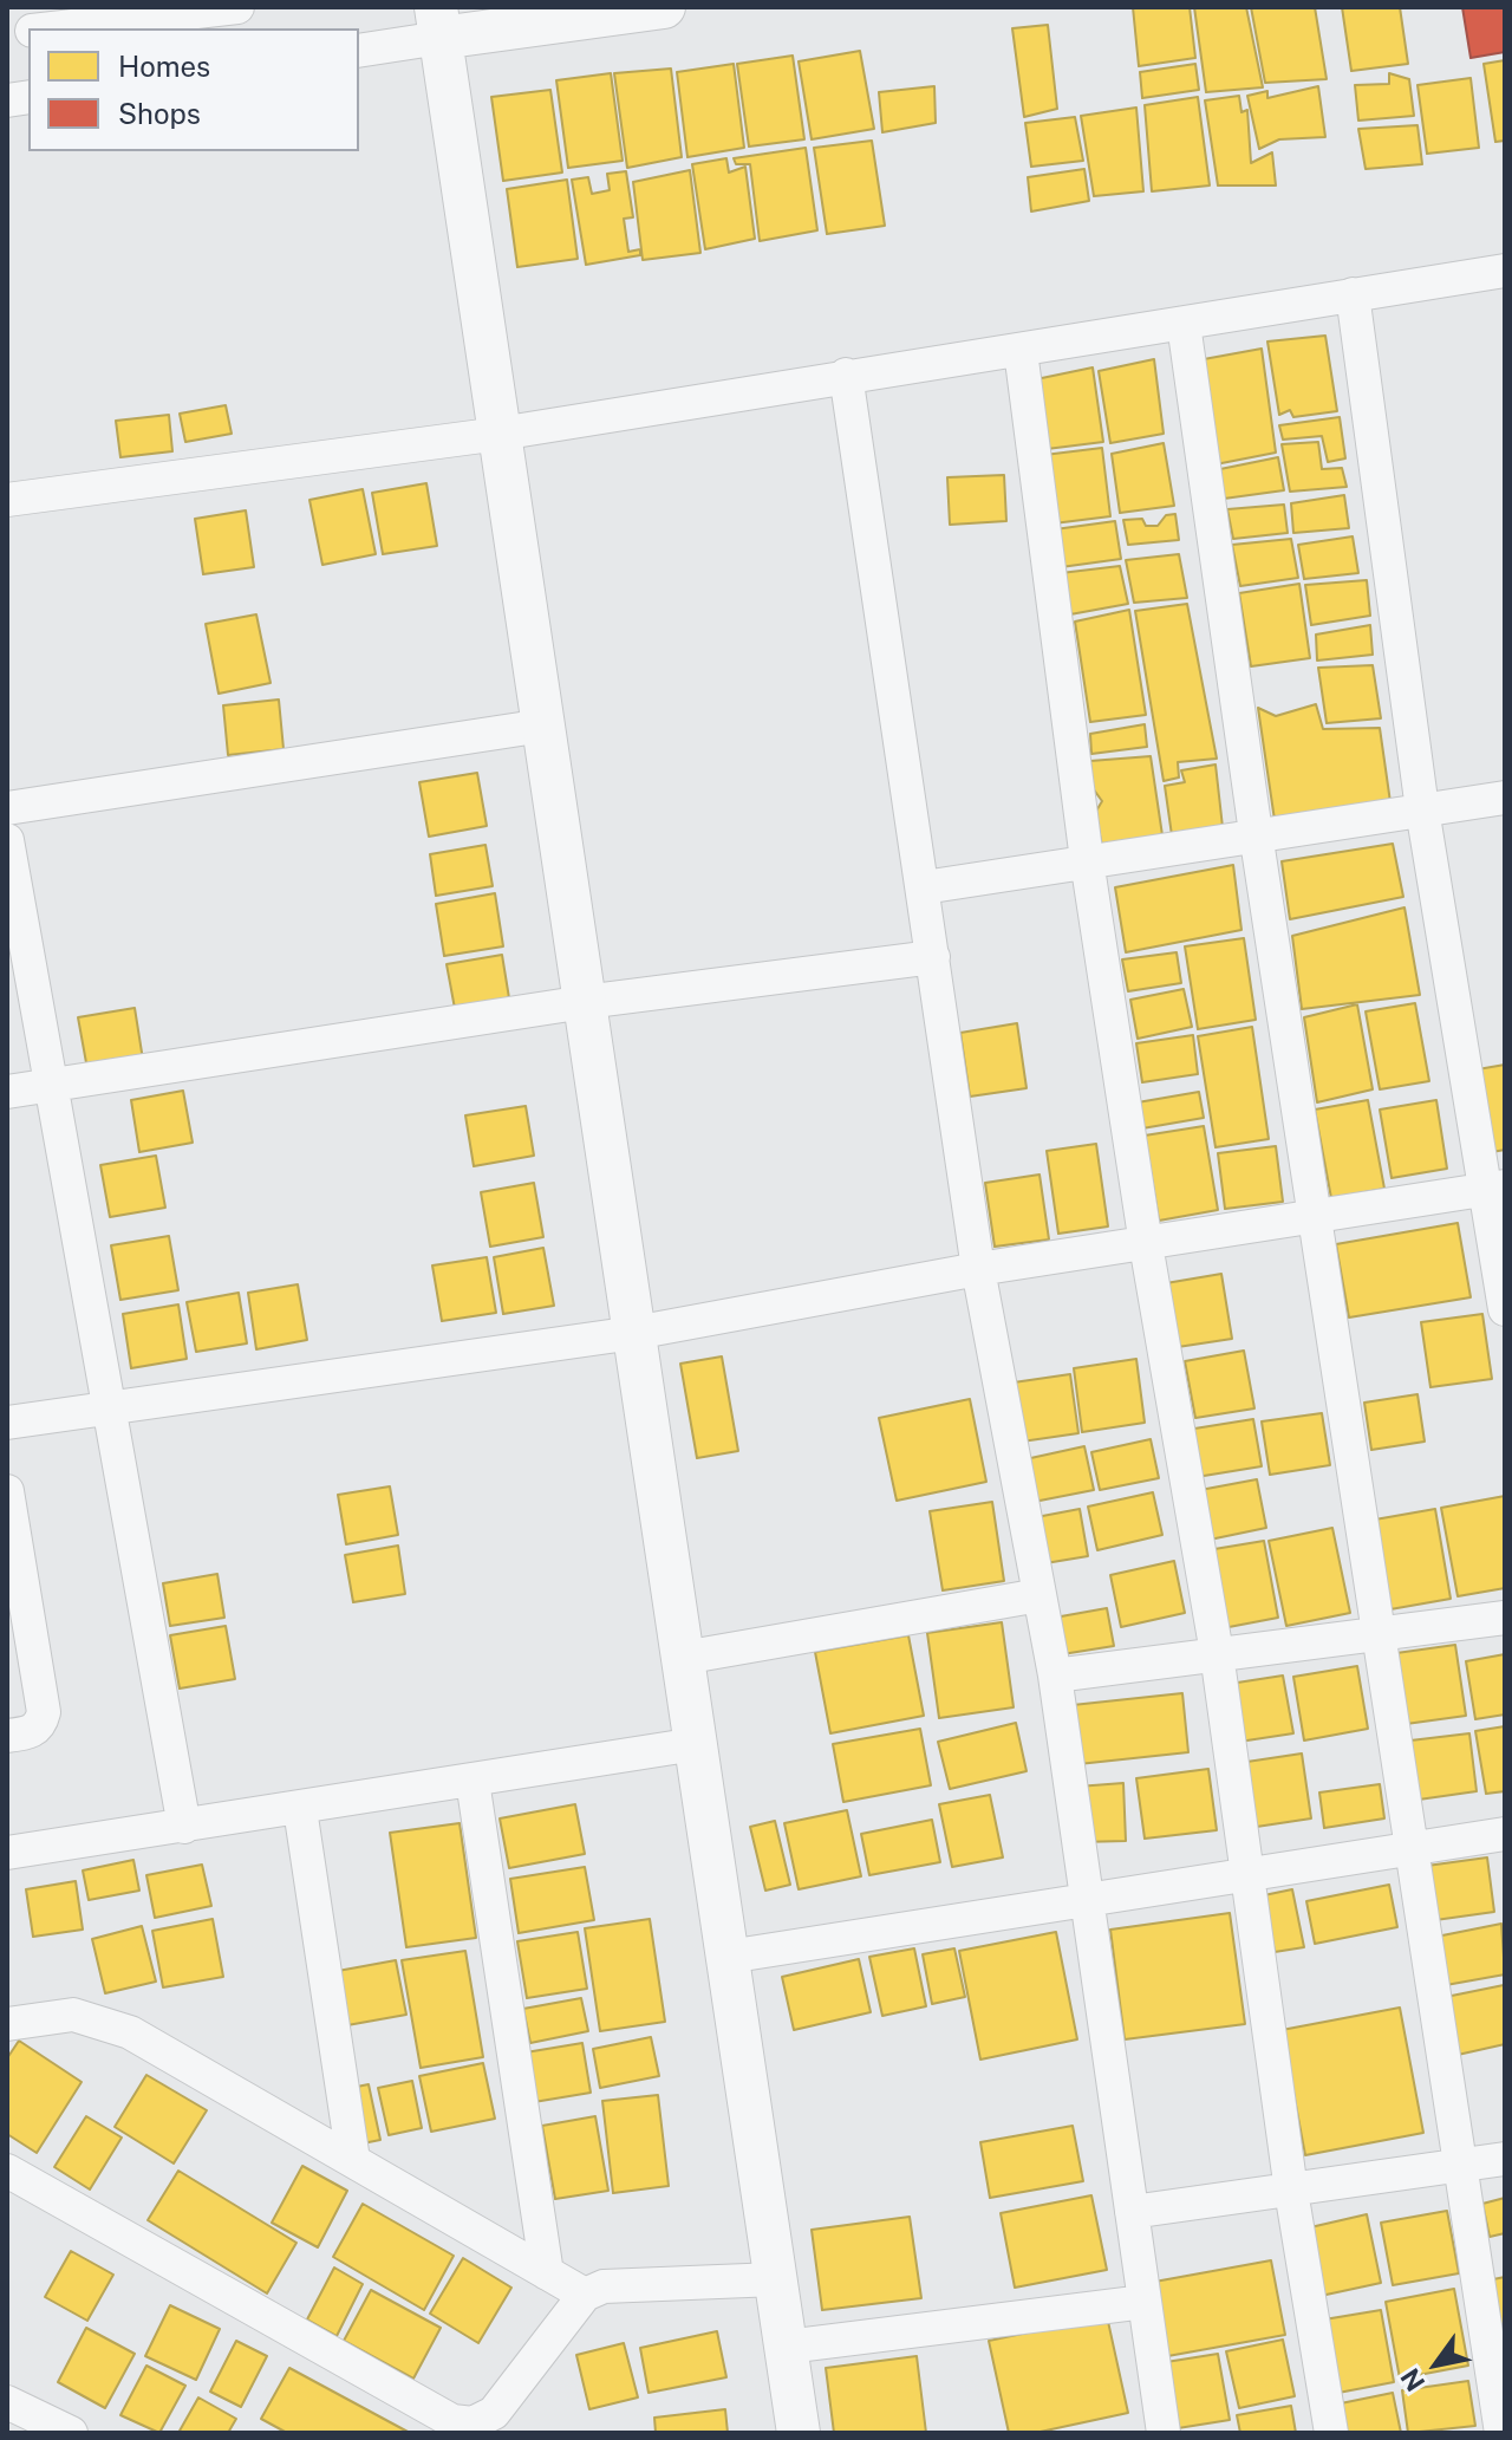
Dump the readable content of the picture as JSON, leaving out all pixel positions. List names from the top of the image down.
{
  "legend": ["Homes", "Shops"],
  "north": "bottom left"
}
